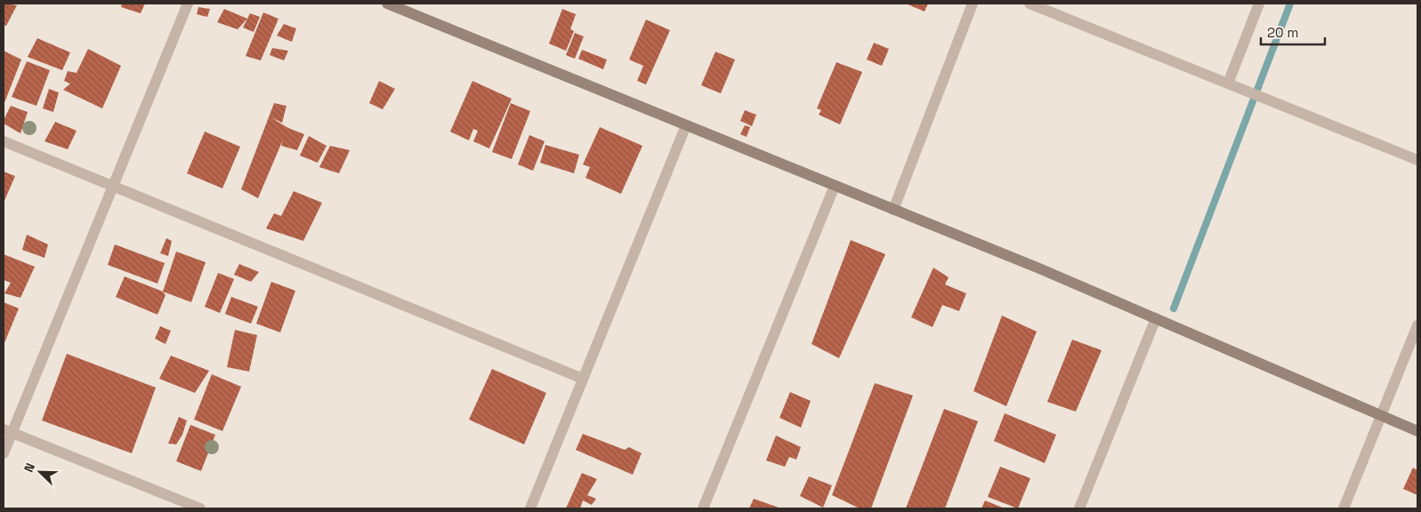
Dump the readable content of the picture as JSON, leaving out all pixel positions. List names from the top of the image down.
{
  "scale_bar": "20 m",
  "north": "top left"
}
